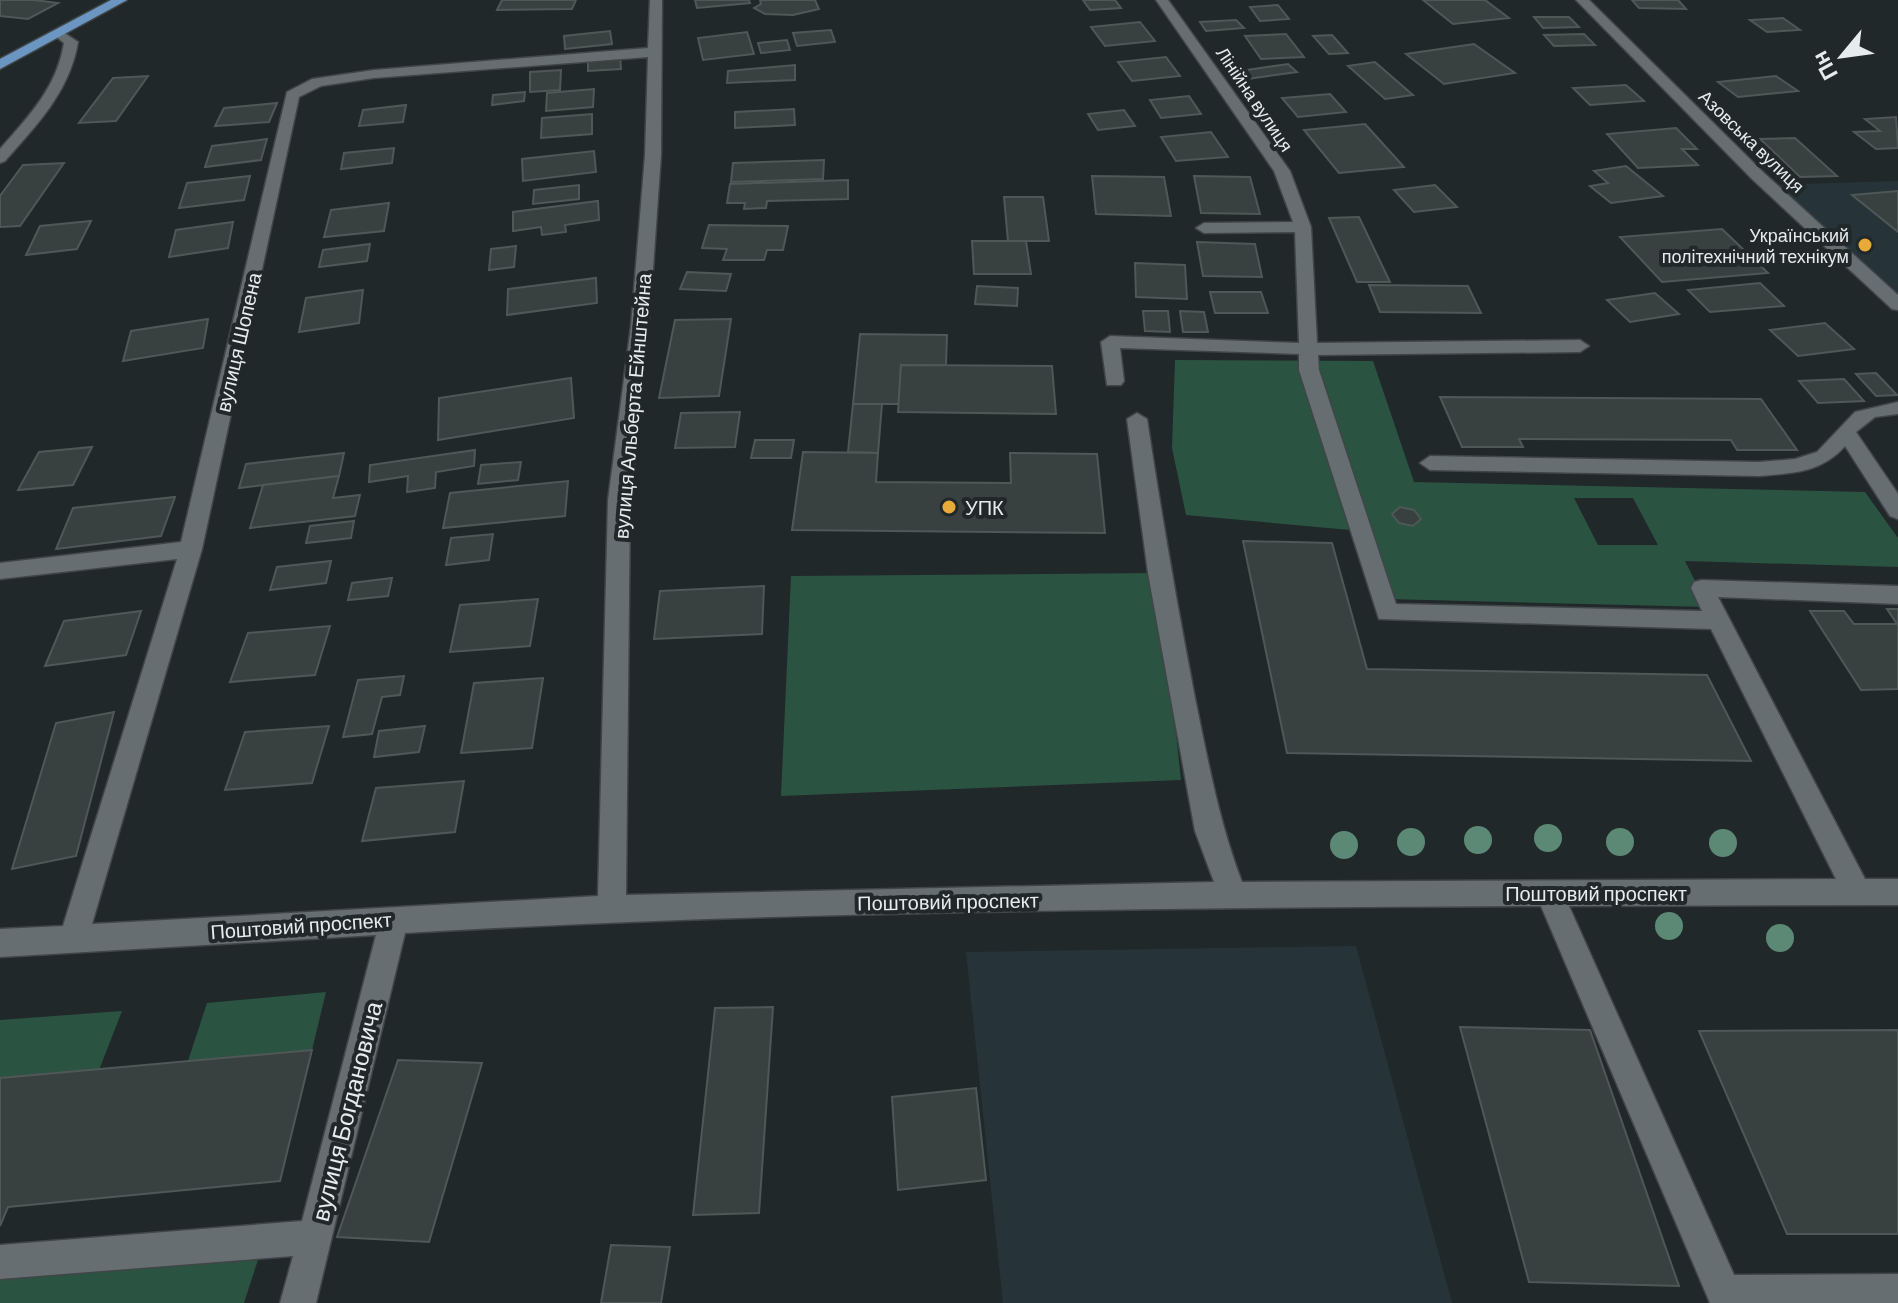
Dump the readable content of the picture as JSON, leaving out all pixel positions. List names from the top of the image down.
{
  "streets": {
    "street": [
      "Лінійна вулиця",
      "Азовська вулиця",
      "вулиця Шопена",
      "вулиця Альберта Ейнштейна",
      "Поштовий проспект",
      "вулиця Богдановича"
    ]
  },
  "crossings": [
    ["вулиця Шопена", "вулиця Альберта Ейнштейна"],
    ["вулиця Шопена", "Поштовий проспект"],
    ["вулиця Альберта Ейнштейна", "Поштовий проспект"],
    ["Поштовий проспект", "вулиця Богдановича"]
  ],
  "places": ["Український політехнічний технікум", "УПК"],
  "north": "bottom left"
}
